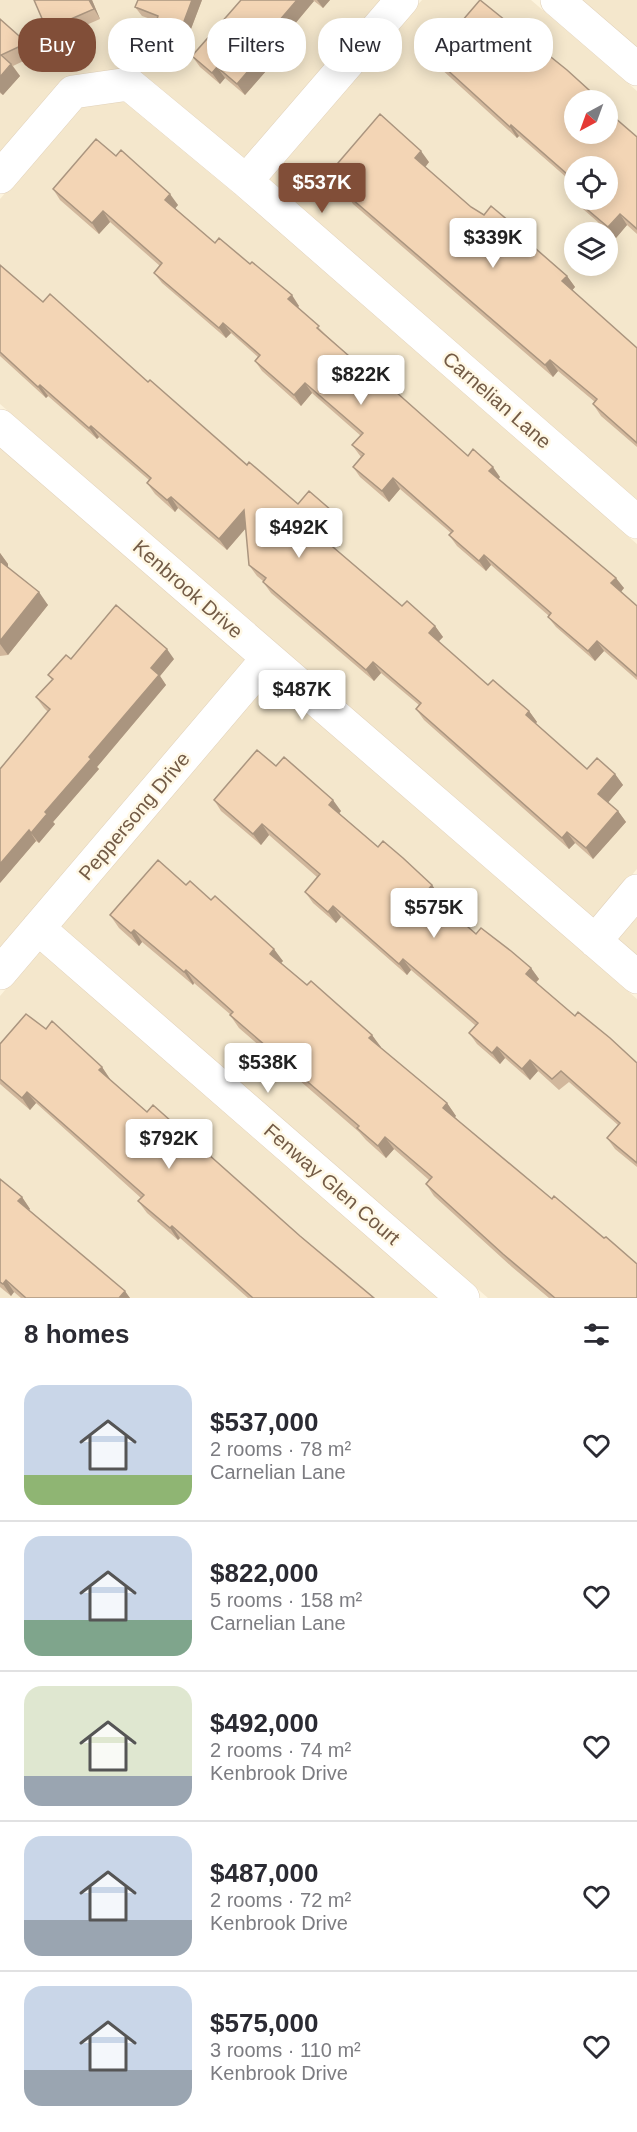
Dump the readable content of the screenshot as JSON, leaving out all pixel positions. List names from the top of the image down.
{
  "streets": {
    "street": [
      "Carnelian Lane",
      "Kenbrook Drive",
      "Peppersong Drive",
      "Fenway Glen Court"
    ]
  },
  "crossings": [
    ["Kenbrook Drive", "Peppersong Drive"],
    ["Peppersong Drive", "Fenway Glen Court"]
  ],
  "north": "bottom left",
  "page": {
    "chip": [
      "Buy",
      "Rent",
      "Filters",
      "New",
      "Apartment"
    ],
    "price": [
      "$537K",
      "$339K",
      "$822K",
      "$492K",
      "$487K",
      "$575K",
      "$538K",
      "$792K"
    ],
    "heading": "8 homes",
    "list": [
      {
        "name": "$537,000",
        "note": "2 rooms · 78 m² · Carnelian Lane"
      },
      {
        "name": "$822,000",
        "note": "5 rooms · 158 m² · Carnelian Lane"
      },
      {
        "name": "$492,000",
        "note": "2 rooms · 74 m² · Kenbrook Drive"
      },
      {
        "name": "$487,000",
        "note": "2 rooms · 72 m² · Kenbrook Drive"
      },
      {
        "name": "$575,000",
        "note": "3 rooms · 110 m² · Kenbrook Drive"
      }
    ]
  }
}
